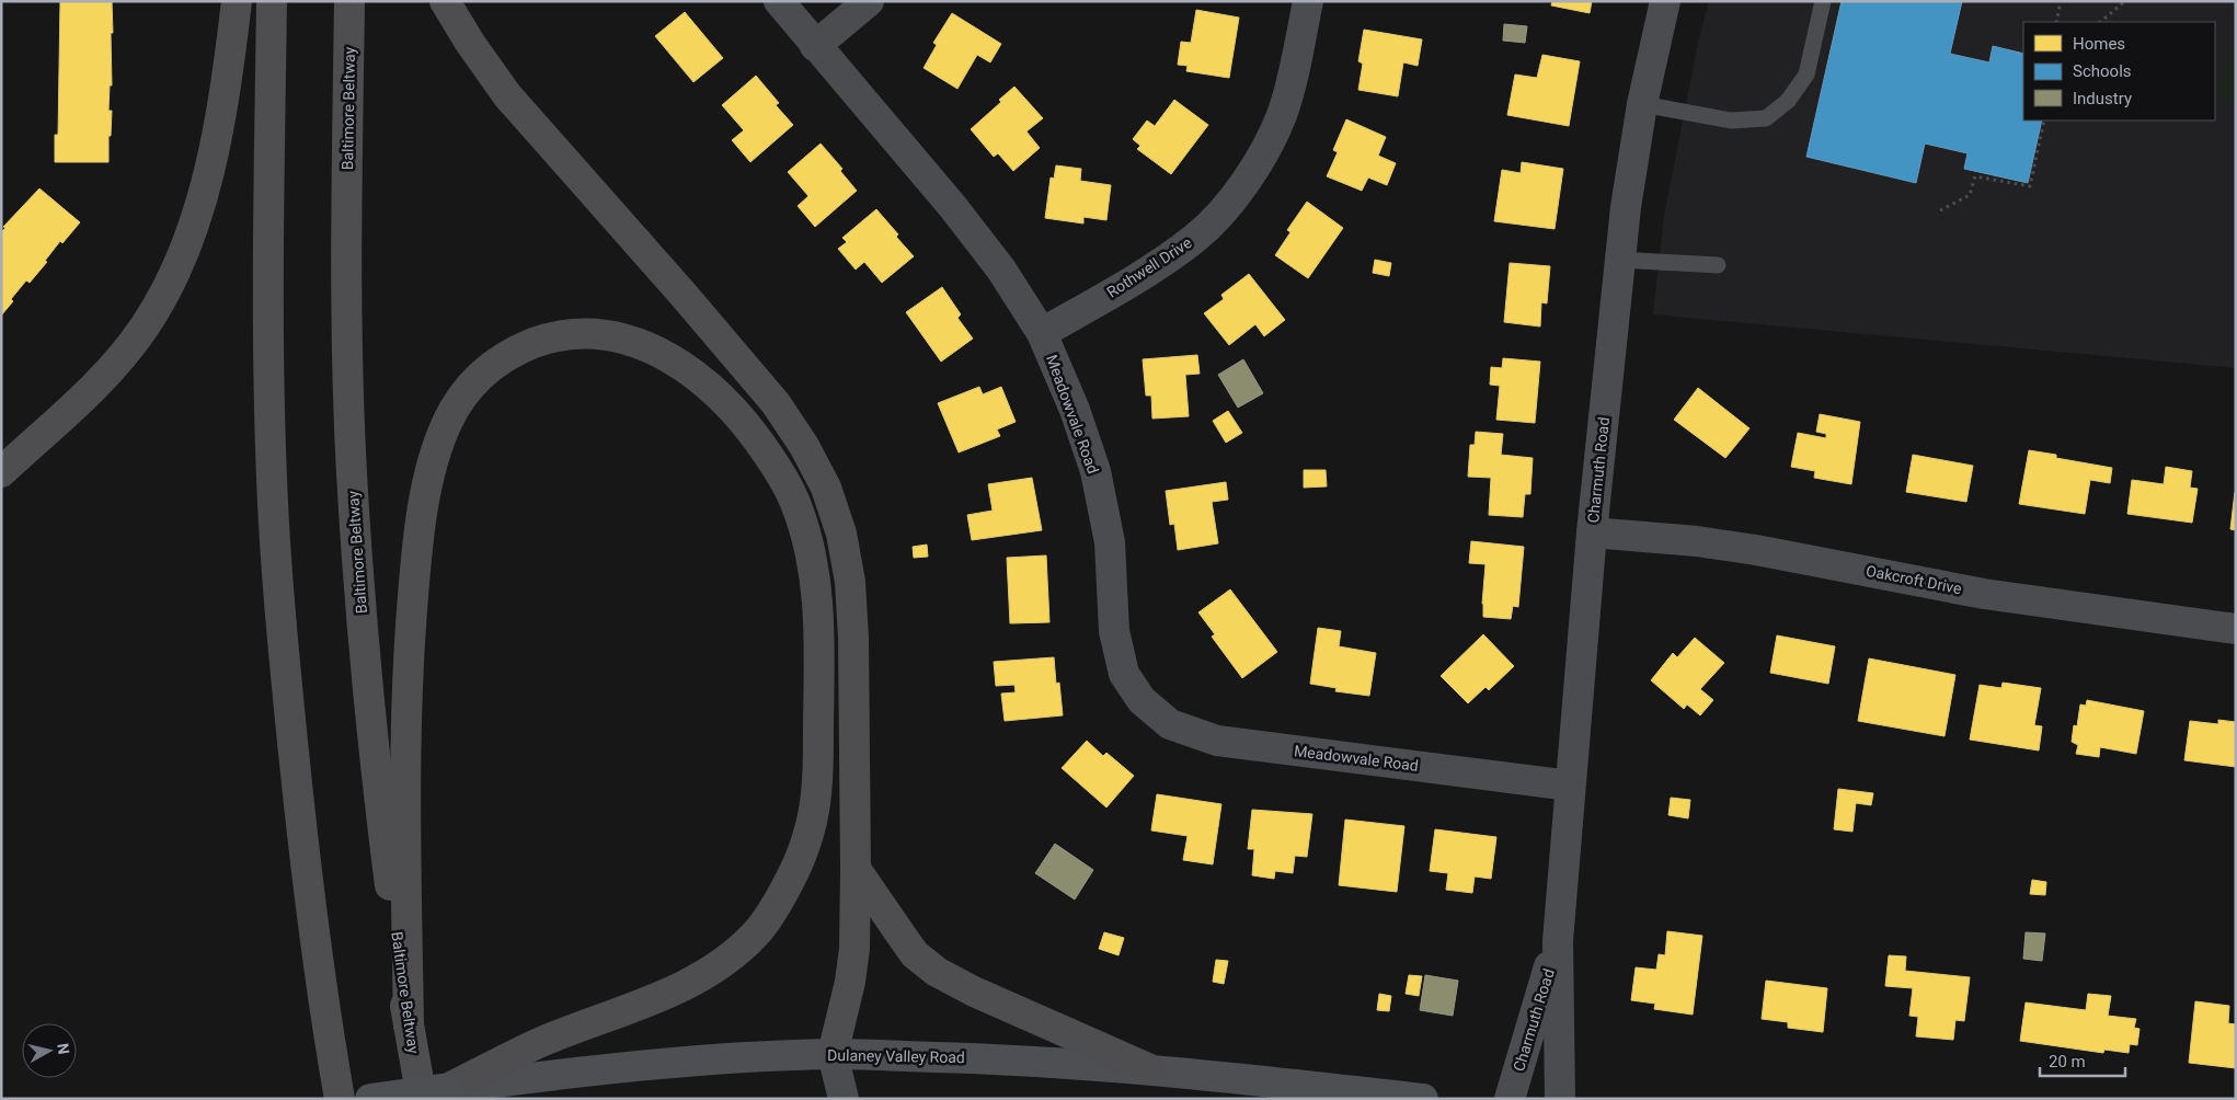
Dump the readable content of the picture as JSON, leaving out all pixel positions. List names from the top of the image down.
{
  "streets": {
    "highway": ["Baltimore Beltway"],
    "main road": ["Dulaney Valley Road"],
    "street": [
      "Rothwell Drive",
      "Meadowvale Road",
      "Charmuth Road",
      "Oakcroft Drive"
    ]
  },
  "crossings": [
    ["Rothwell Drive", "Meadowvale Road"],
    ["Meadowvale Road", "Charmuth Road"],
    ["Charmuth Road", "Oakcroft Drive"]
  ],
  "legend": ["Homes", "Schools", "Industry"],
  "scale_bar": "20 m",
  "north": "right"
}
